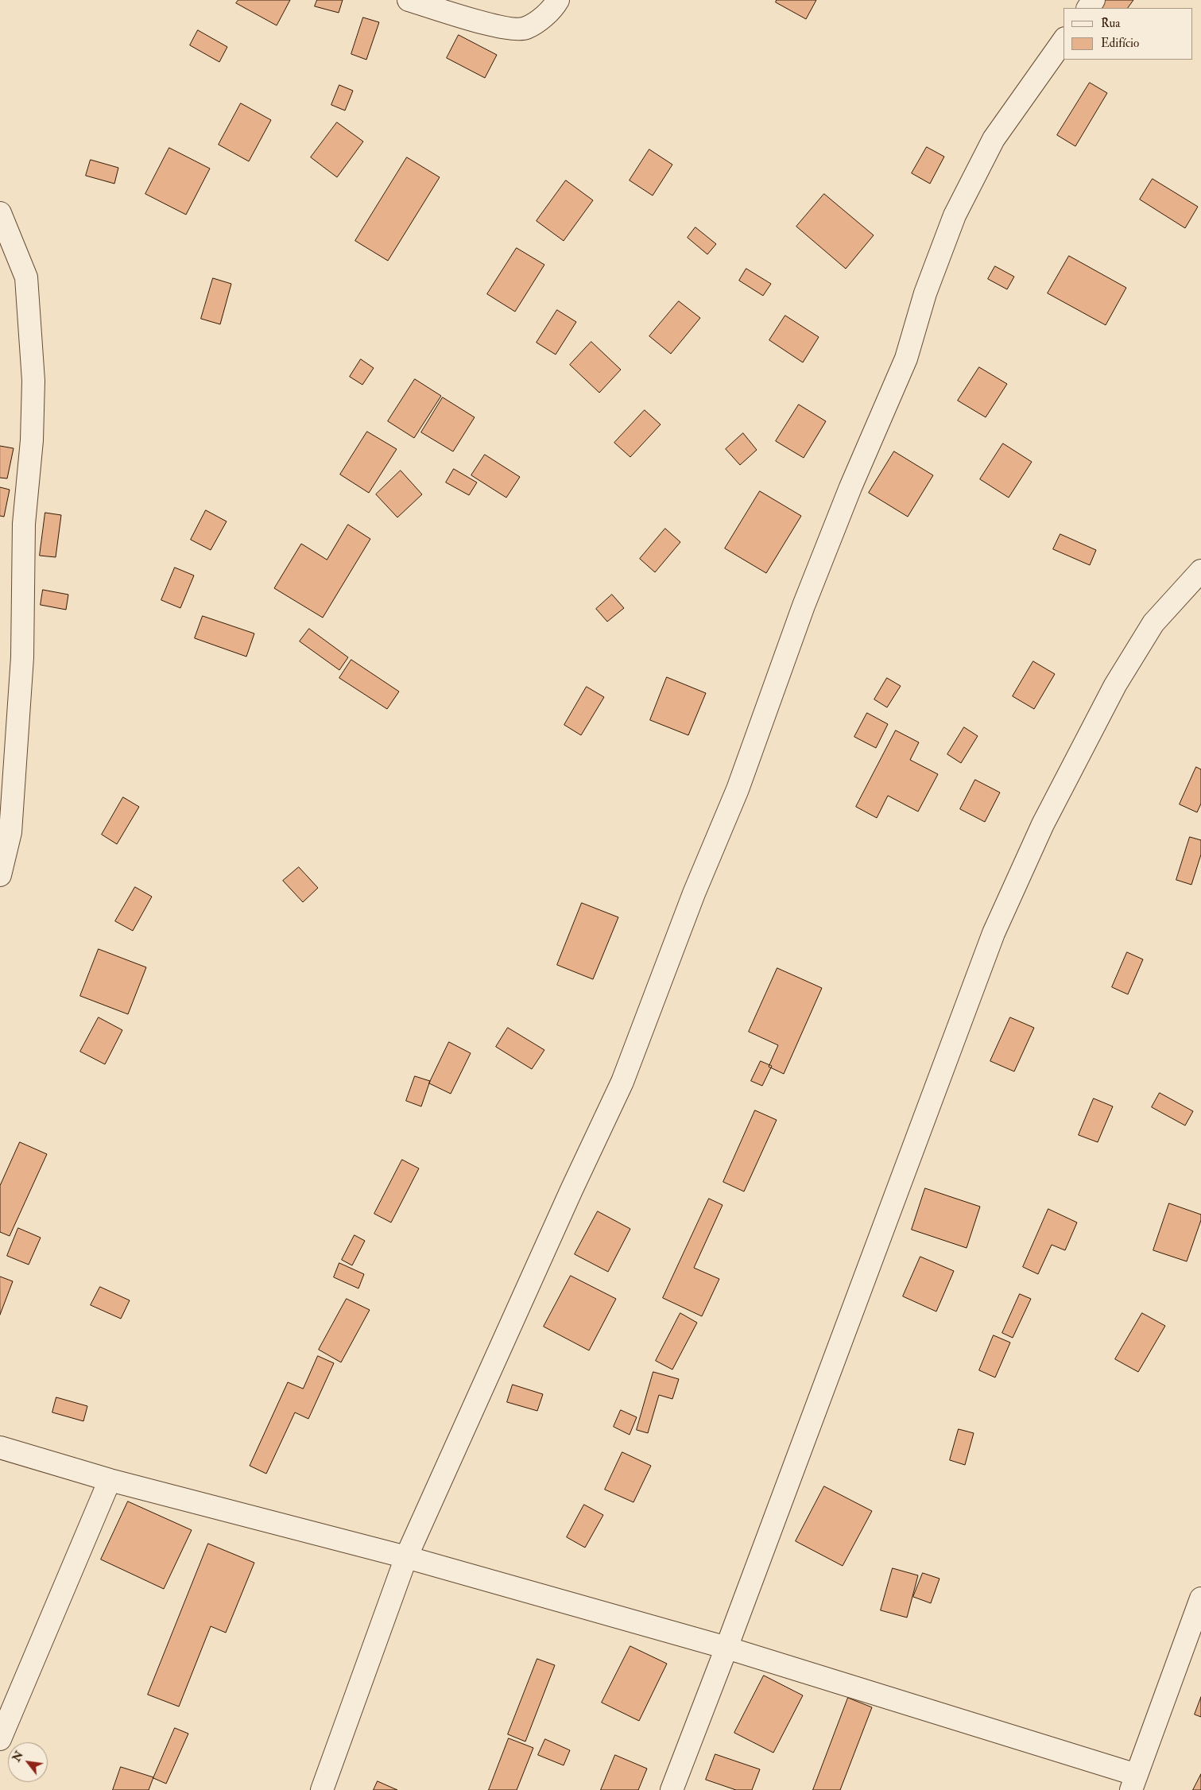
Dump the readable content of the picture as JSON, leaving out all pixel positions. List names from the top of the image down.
{
  "legend": ["Rua", "Edifício"],
  "north": "top left"
}
